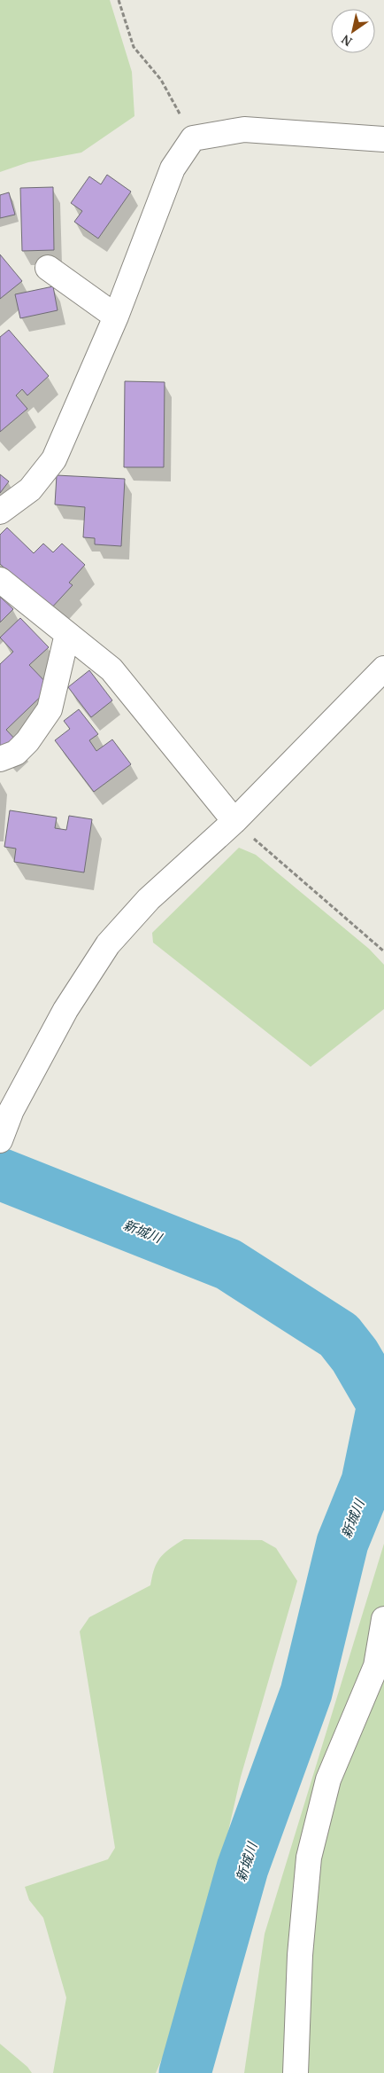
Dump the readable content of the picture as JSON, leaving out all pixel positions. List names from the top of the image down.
{
  "water": ["新城川"],
  "north": "bottom left"
}
